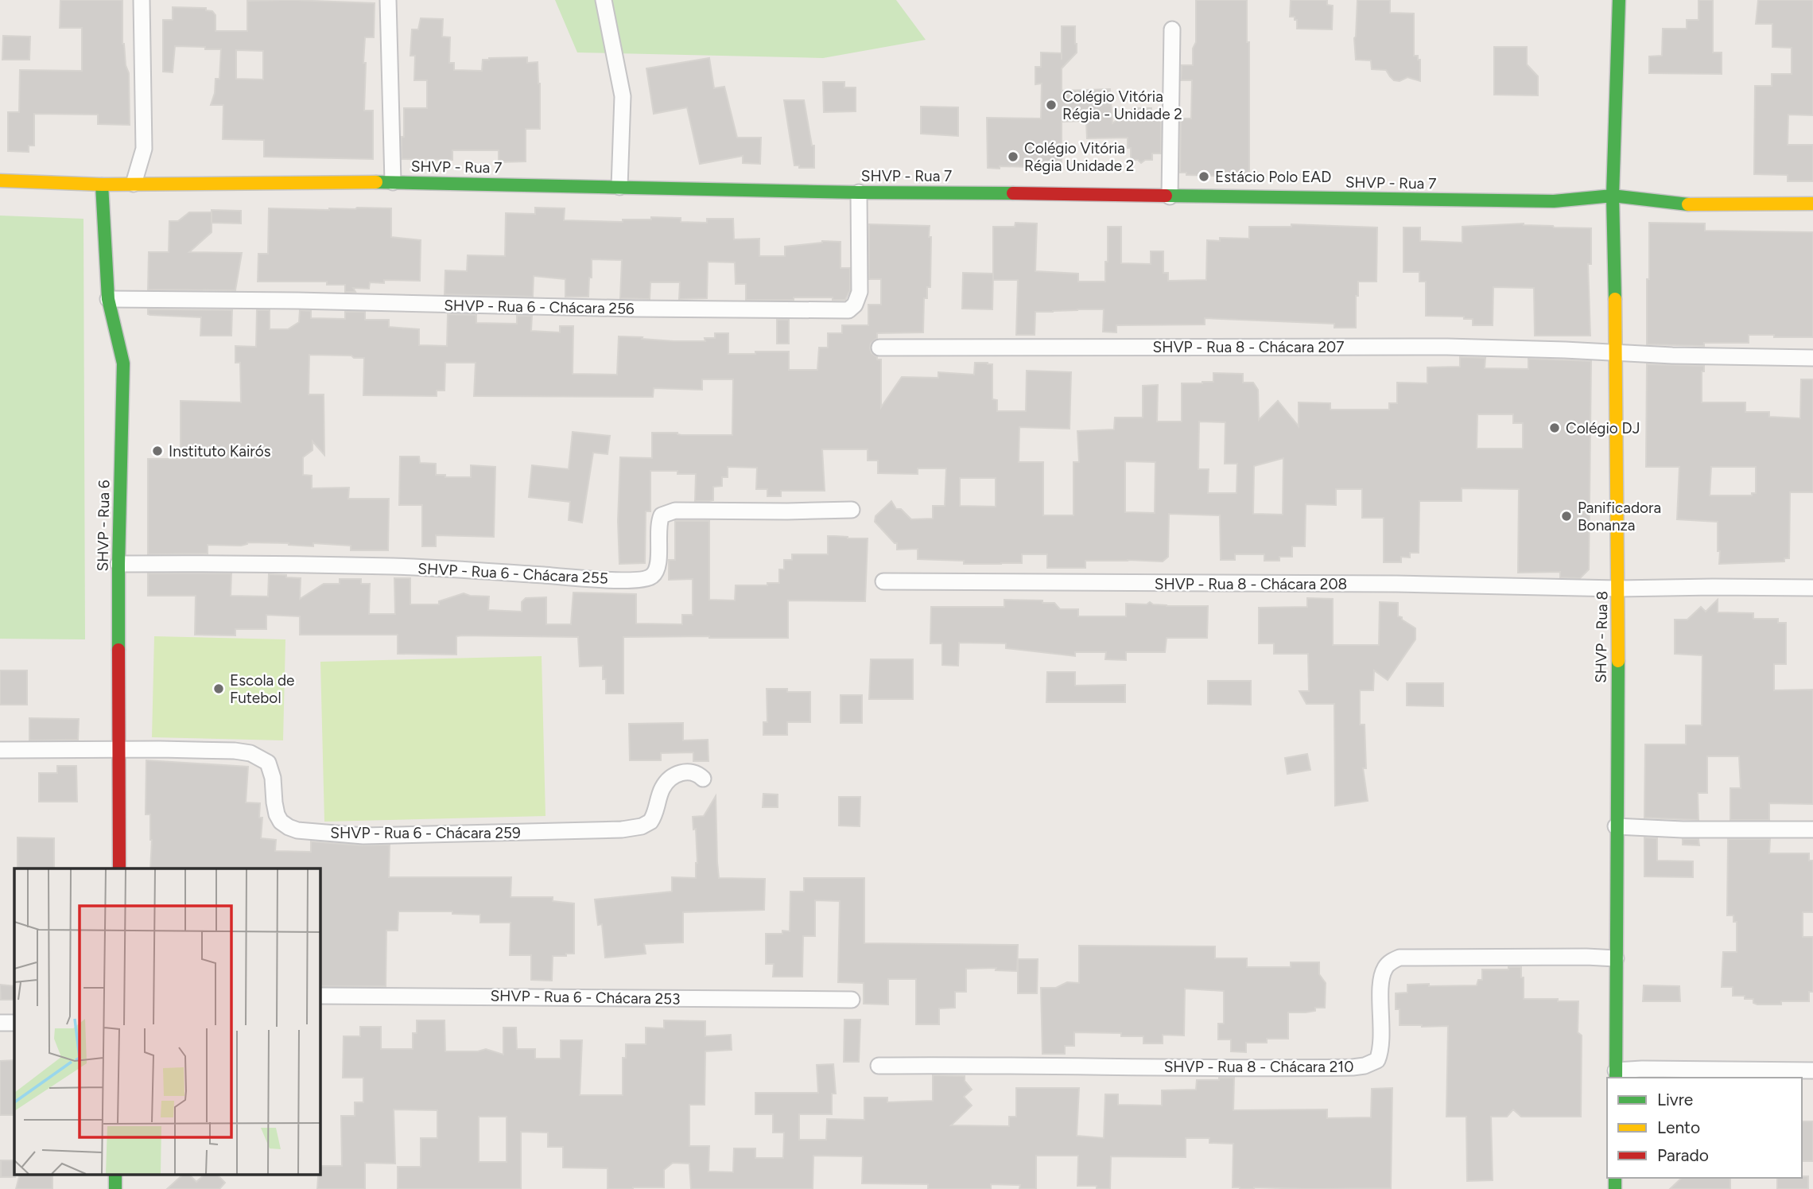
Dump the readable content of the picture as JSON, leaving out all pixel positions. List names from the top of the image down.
{
  "streets": {
    "street": [
      "SHVP - Rua 7",
      "SHVP - Rua 6 - Chácara 256",
      "SHVP - Rua 8 - Chácara 207",
      "SHVP - Rua 6",
      "SHVP - Rua 6 - Chácara 255",
      "SHVP - Rua 8 - Chácara 208",
      "SHVP - Rua 8",
      "SHVP - Rua 6 - Chácara 259",
      "SHVP - Rua 6 - Chácara 253",
      "SHVP - Rua 8 - Chácara 210"
    ]
  },
  "crossings": [
    ["SHVP - Rua 7", "SHVP - Rua 6 - Chácara 256"],
    ["SHVP - Rua 7", "SHVP - Rua 6"],
    ["SHVP - Rua 7", "SHVP - Rua 8"],
    ["SHVP - Rua 6 - Chácara 256", "SHVP - Rua 6"],
    ["SHVP - Rua 8 - Chácara 207", "SHVP - Rua 8"],
    ["SHVP - Rua 6", "SHVP - Rua 6 - Chácara 255"],
    ["SHVP - Rua 6", "SHVP - Rua 6 - Chácara 259"],
    ["SHVP - Rua 8 - Chácara 208", "SHVP - Rua 8"],
    ["SHVP - Rua 8", "SHVP - Rua 8 - Chácara 210"]
  ],
  "places": [
    "Colégio Vitória Régia - Unidade 2",
    "Colégio Vitória Régia Unidade 2",
    "Estácio Polo EAD",
    "Colégio DJ",
    "Instituto Kairós",
    "Panificadora Bonanza",
    "Escola de Futebol"
  ],
  "legend": ["Livre", "Lento", "Parado"]
}
